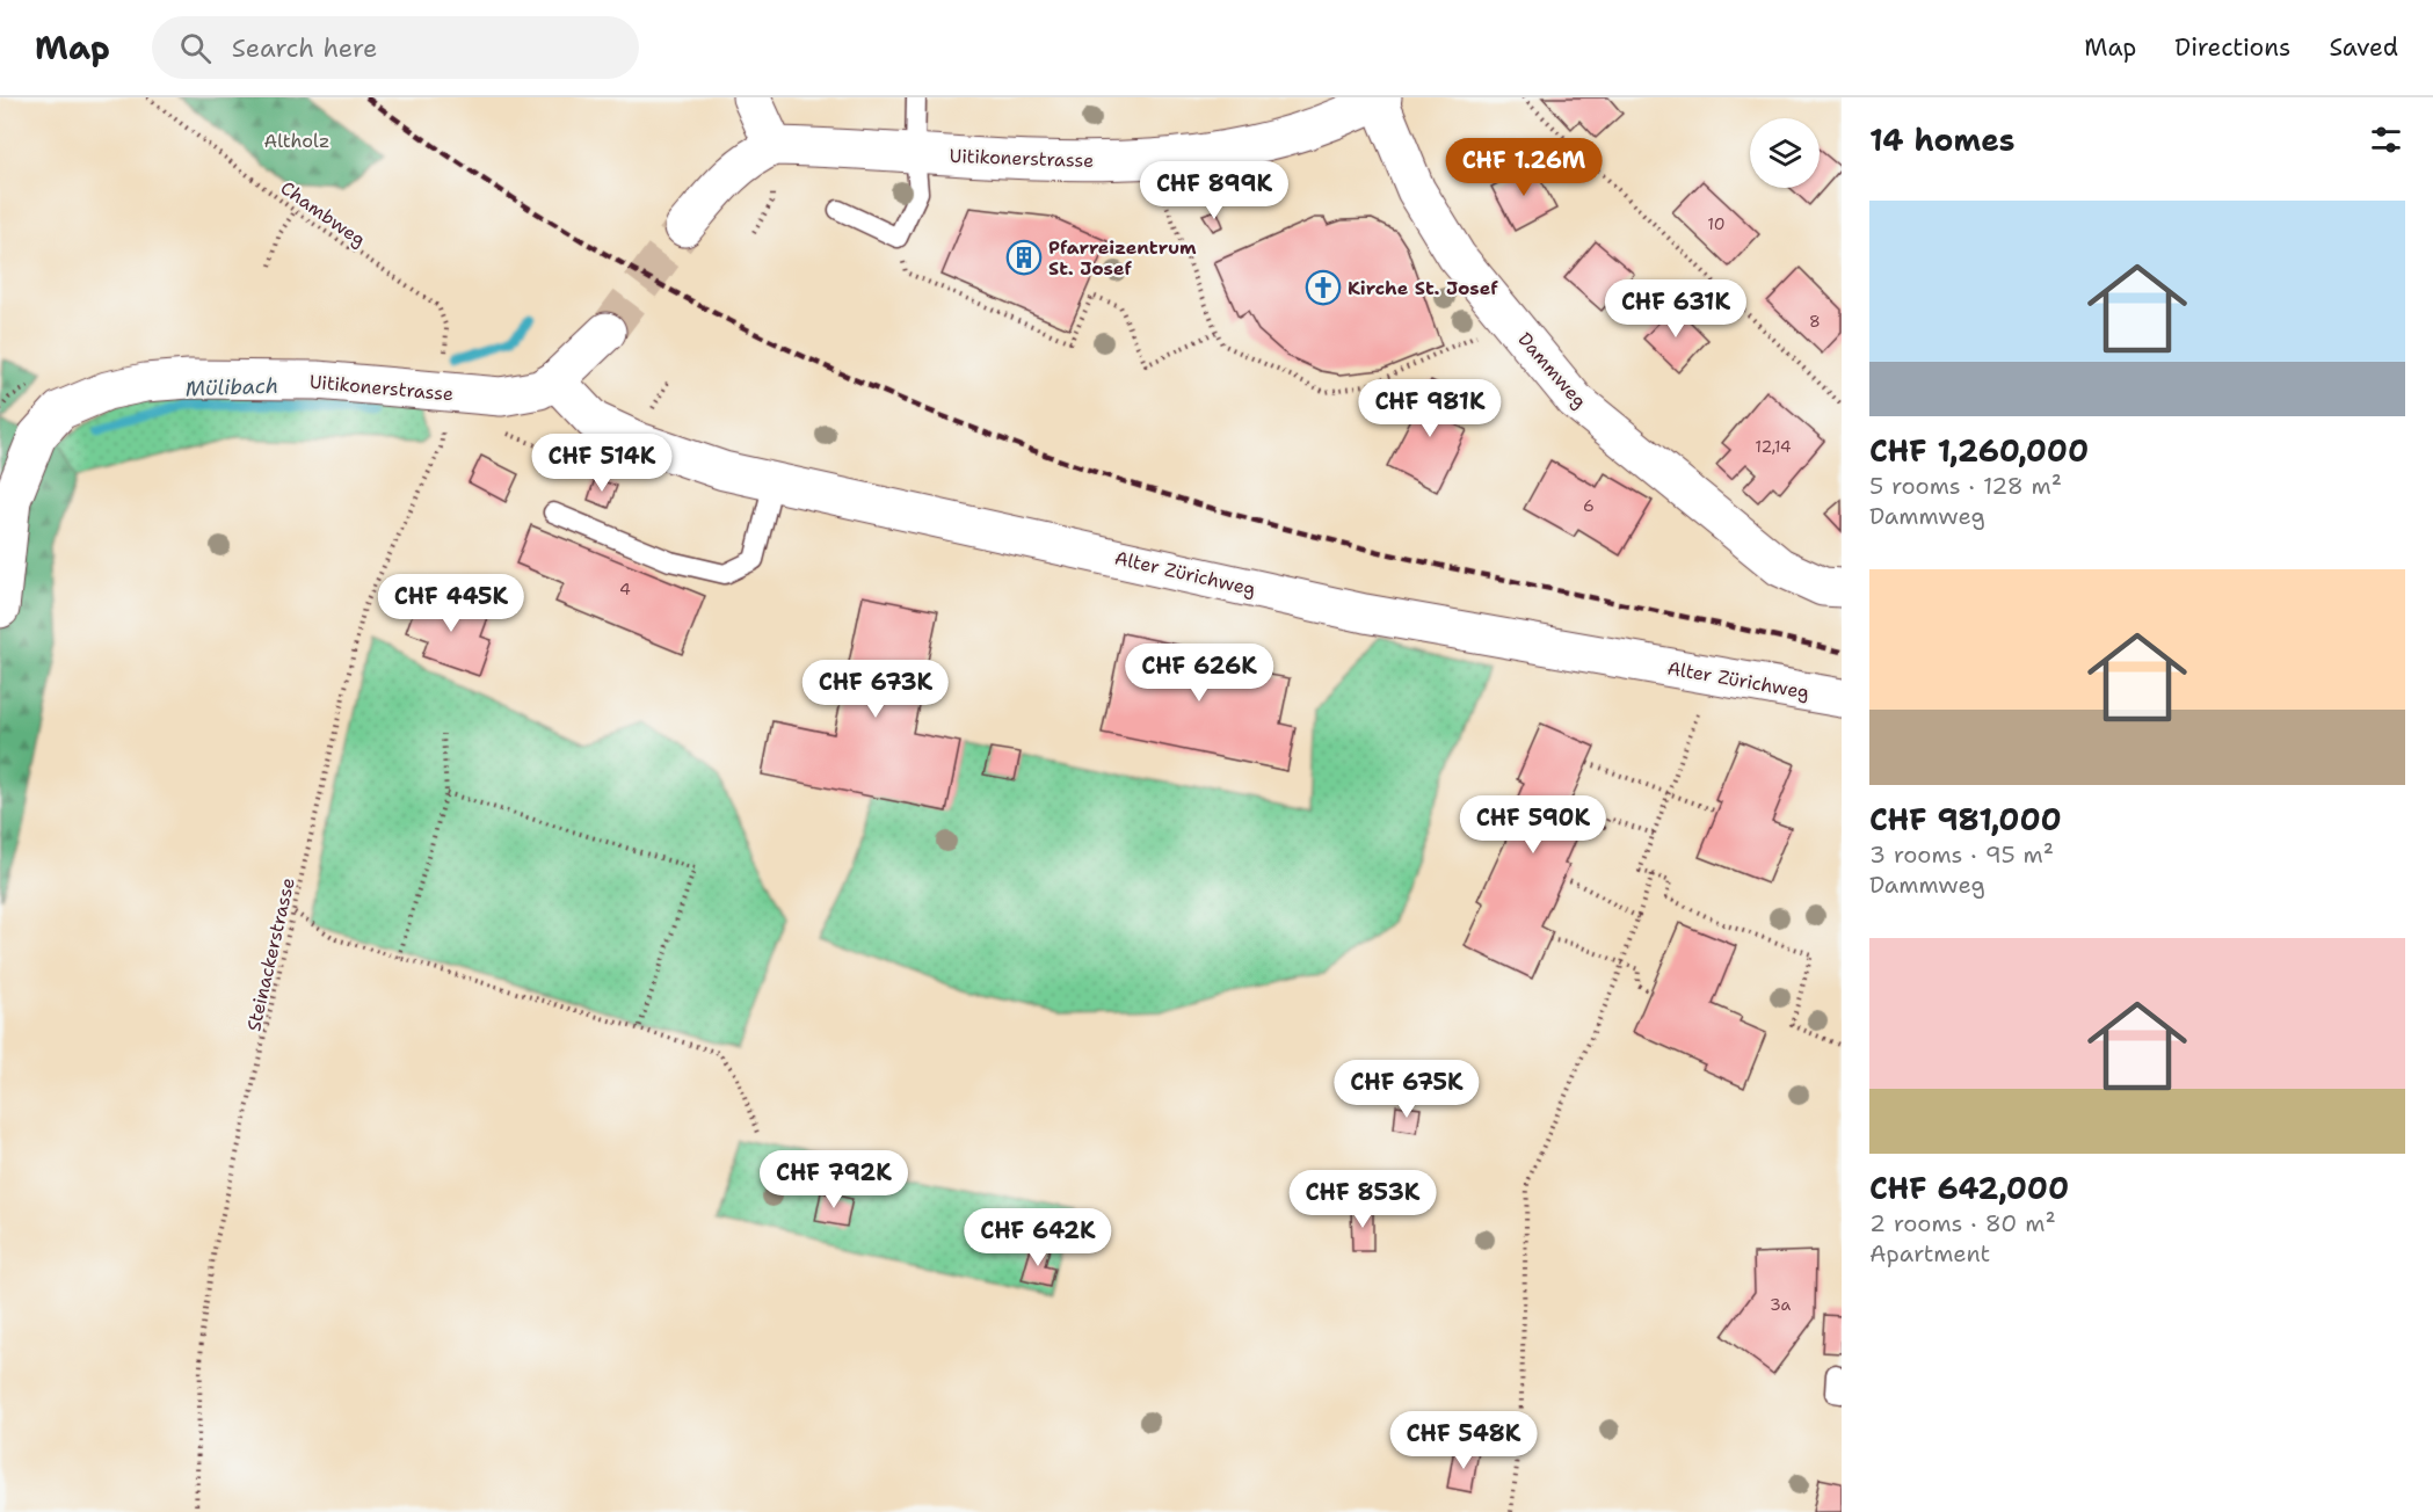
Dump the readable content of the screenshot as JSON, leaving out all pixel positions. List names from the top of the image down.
{
  "streets": {
    "street": ["Uitikonerstrasse", "Dammweg", "Alter Zürichweg"],
    "path": ["Chambweg", "Steinackerstrasse"]
  },
  "crossings": [
    ["Uitikonerstrasse", "Dammweg"],
    ["Uitikonerstrasse", "Alter Zürichweg"]
  ],
  "water": ["Mülibach"],
  "parks": ["Altholz"],
  "places": {
    "building": ["Pfarreizentrum St. Josef"],
    "church": ["Kirche St. Josef"]
  },
  "house_numbers": [
    "10",
    "8",
    "12,14",
    "6",
    "4",
    "3a"
  ],
  "page": {
    "header": "Map",
    "search": "Search here",
    "nav": ["Map", "Directions", "Saved"],
    "heading": "14 homes",
    "price": [
      "CHF 1.26M",
      "CHF 899K",
      "CHF 631K",
      "CHF 981K",
      "CHF 514K",
      "CHF 445K",
      "CHF 626K",
      "CHF 673K",
      "CHF 590K",
      "CHF 675K",
      "CHF 792K",
      "CHF 853K",
      "CHF 642K",
      "CHF 548K"
    ],
    "list": [
      {
        "name": "CHF 1,260,000",
        "note": "5 rooms · 128 m² · Dammweg"
      },
      {
        "name": "CHF 981,000",
        "note": "3 rooms · 95 m² · Dammweg"
      },
      {
        "name": "CHF 642,000",
        "note": "2 rooms · 80 m² · Apartment"
      }
    ]
  }
}
